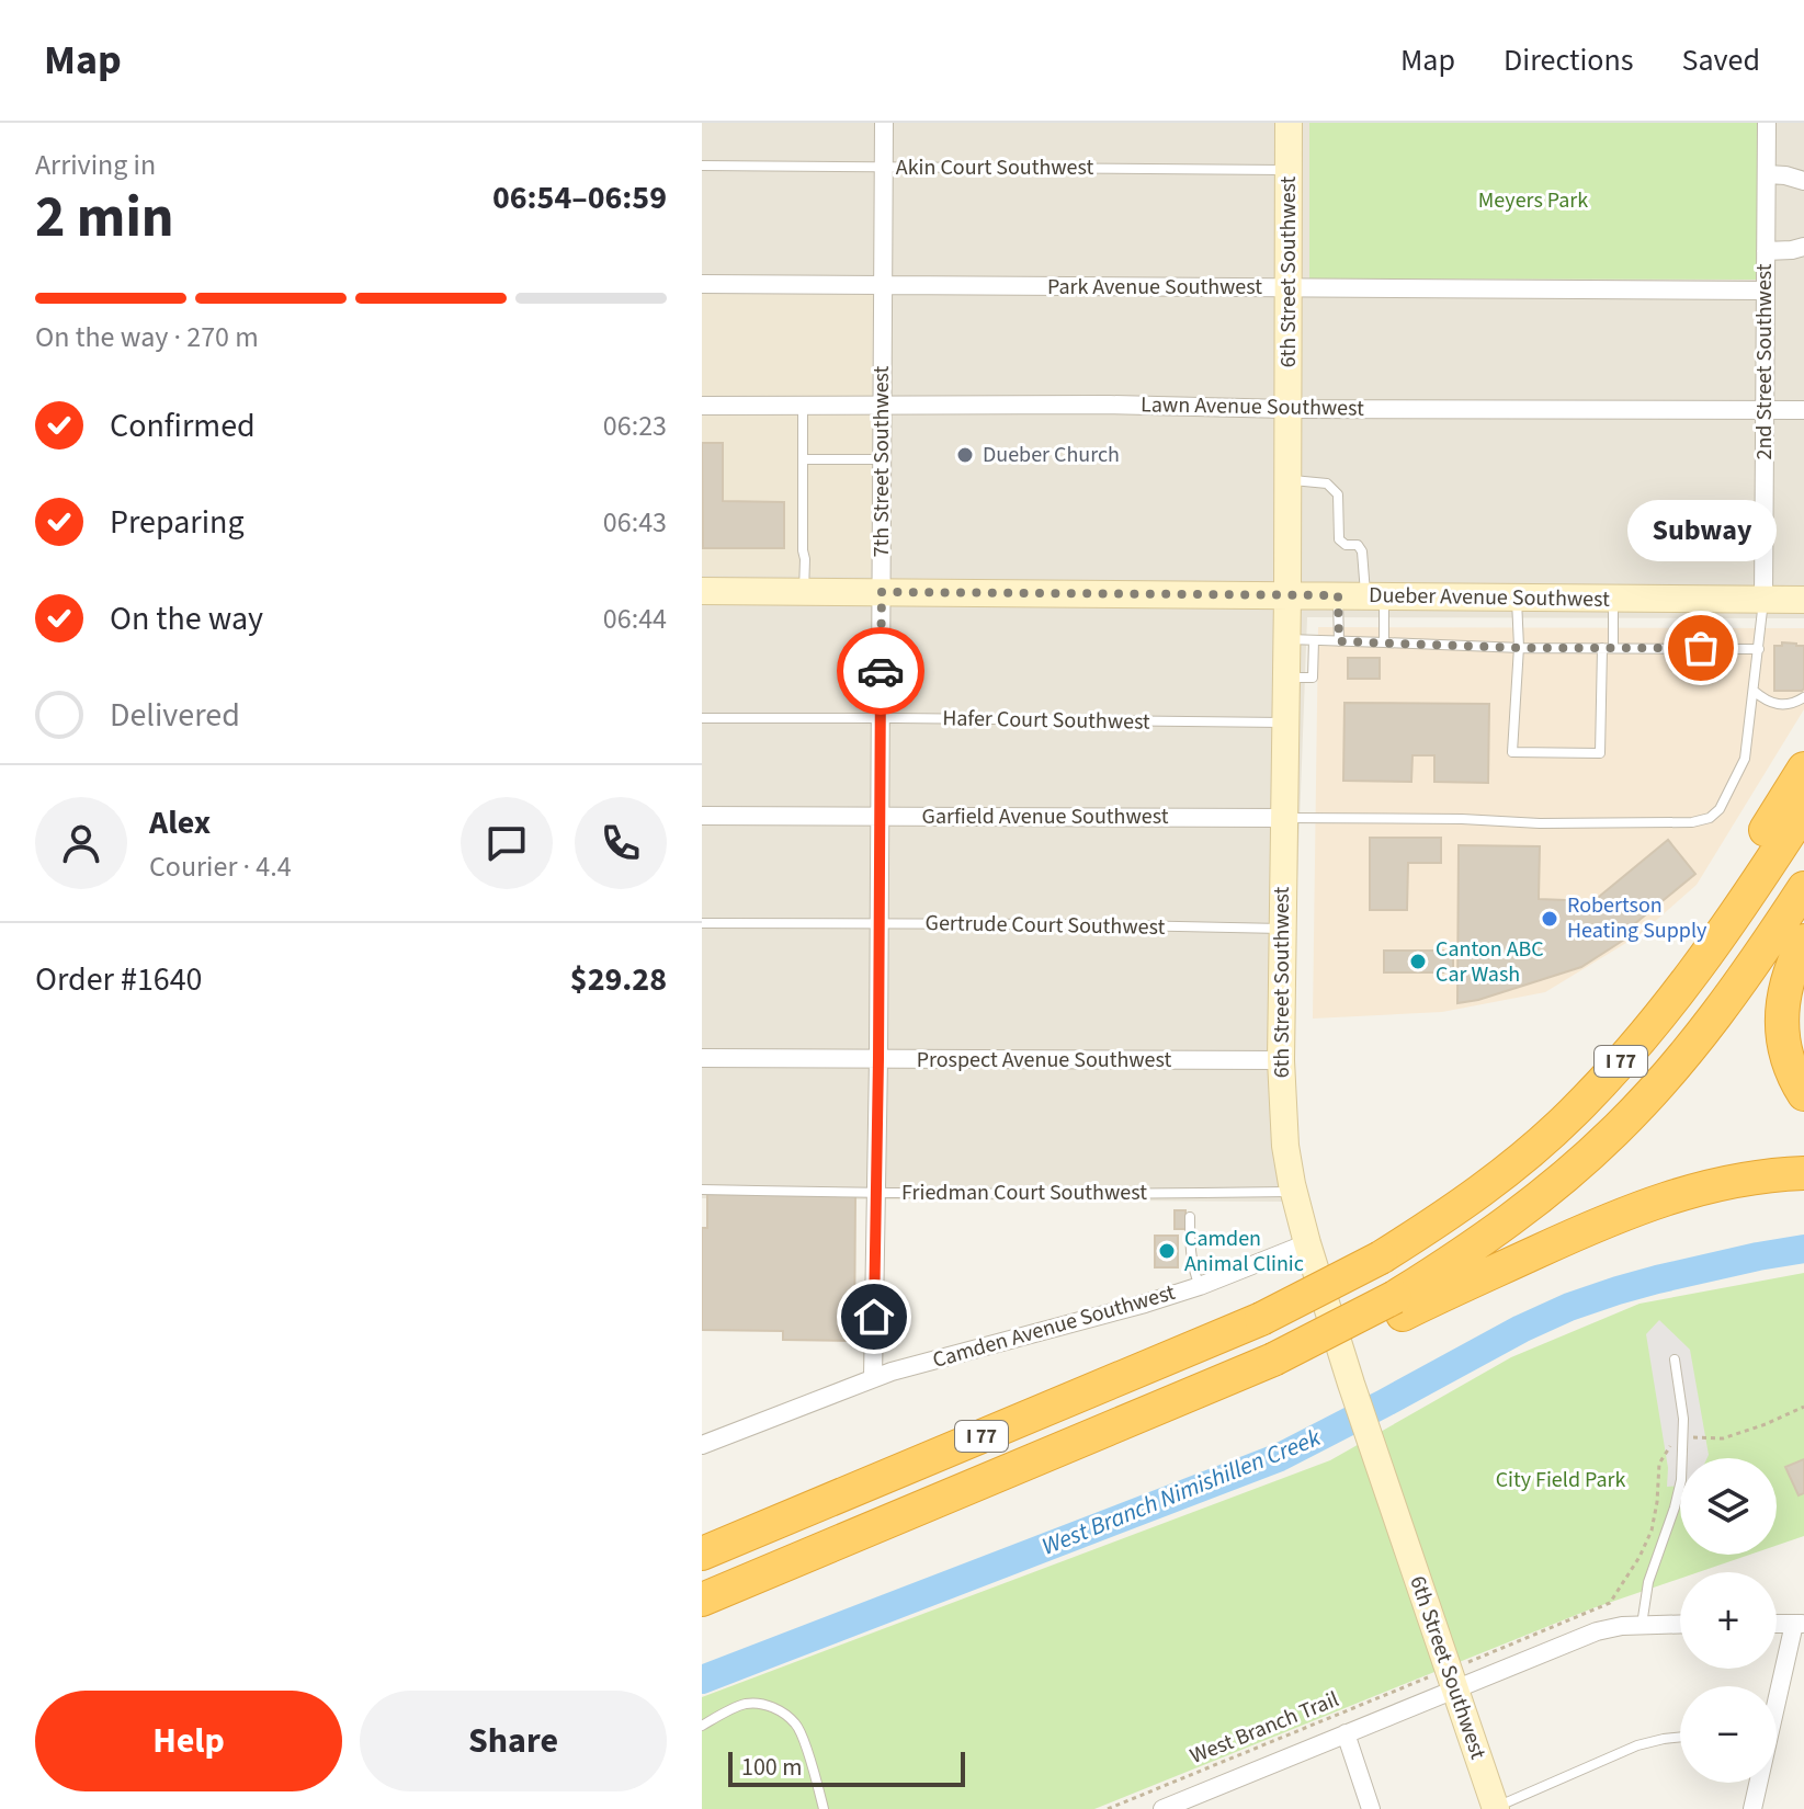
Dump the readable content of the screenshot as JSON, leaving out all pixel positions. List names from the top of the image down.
{
  "streets": {
    "highway": ["I 77"],
    "street": [
      "6th Street Southwest",
      "Park Avenue Southwest",
      "2nd Street Southwest",
      "Lawn Avenue Southwest",
      "7th Street Southwest",
      "Dueber Avenue Southwest",
      "Garfield Avenue Southwest",
      "Prospect Avenue Southwest",
      "Camden Avenue Southwest"
    ],
    "lane": [
      "Akin Court Southwest",
      "Hafer Court Southwest",
      "Gertrude Court Southwest",
      "Friedman Court Southwest"
    ],
    "path": ["West Branch Trail"]
  },
  "crossings": [
    ["Akin Court Southwest", "6th Street Southwest"],
    ["Akin Court Southwest", "7th Street Southwest"],
    ["6th Street Southwest", "Park Avenue Southwest"],
    ["6th Street Southwest", "Lawn Avenue Southwest"],
    ["6th Street Southwest", "Dueber Avenue Southwest"],
    ["6th Street Southwest", "Hafer Court Southwest"],
    ["6th Street Southwest", "Garfield Avenue Southwest"],
    ["6th Street Southwest", "Gertrude Court Southwest"],
    ["6th Street Southwest", "Prospect Avenue Southwest"],
    ["6th Street Southwest", "Friedman Court Southwest"],
    ["6th Street Southwest", "Camden Avenue Southwest"],
    ["6th Street Southwest", "West Branch Trail"],
    ["Park Avenue Southwest", "2nd Street Southwest"],
    ["Park Avenue Southwest", "7th Street Southwest"],
    ["2nd Street Southwest", "Lawn Avenue Southwest"],
    ["2nd Street Southwest", "Dueber Avenue Southwest"],
    ["Lawn Avenue Southwest", "7th Street Southwest"],
    ["7th Street Southwest", "Dueber Avenue Southwest"],
    ["7th Street Southwest", "Hafer Court Southwest"],
    ["7th Street Southwest", "Garfield Avenue Southwest"],
    ["7th Street Southwest", "Gertrude Court Southwest"],
    ["7th Street Southwest", "Prospect Avenue Southwest"],
    ["7th Street Southwest", "Friedman Court Southwest"],
    ["7th Street Southwest", "Camden Avenue Southwest"]
  ],
  "water": ["West Branch Nimishillen Creek"],
  "parks": ["Meyers Park", "City Field Park"],
  "places": [
    "Dueber Church",
    "Subway",
    "Robertson Heating Supply",
    "Canton ABC Car Wash",
    "Camden Animal Clinic"
  ],
  "scale_bar": "100 m",
  "page": {
    "header": "Map",
    "nav": ["Map", "Directions", "Saved"],
    "heading": ["2 min", "Arriving in", "06:54–06:59"],
    "panel": [
      "Alex",
      "Courier · 4.4",
      "Order #1640",
      "$29.28"
    ],
    "bar": "On the way · 270 m",
    "list": [
      ["Confirmed", "06:23"],
      ["Preparing", "06:43"],
      ["On the way", "06:44"],
      "Delivered"
    ],
    "bubble": "Subway",
    "map_buttons": ["+", "−"],
    "buttons": ["Help", "Share"],
    "scale": "100 m"
  }
}
